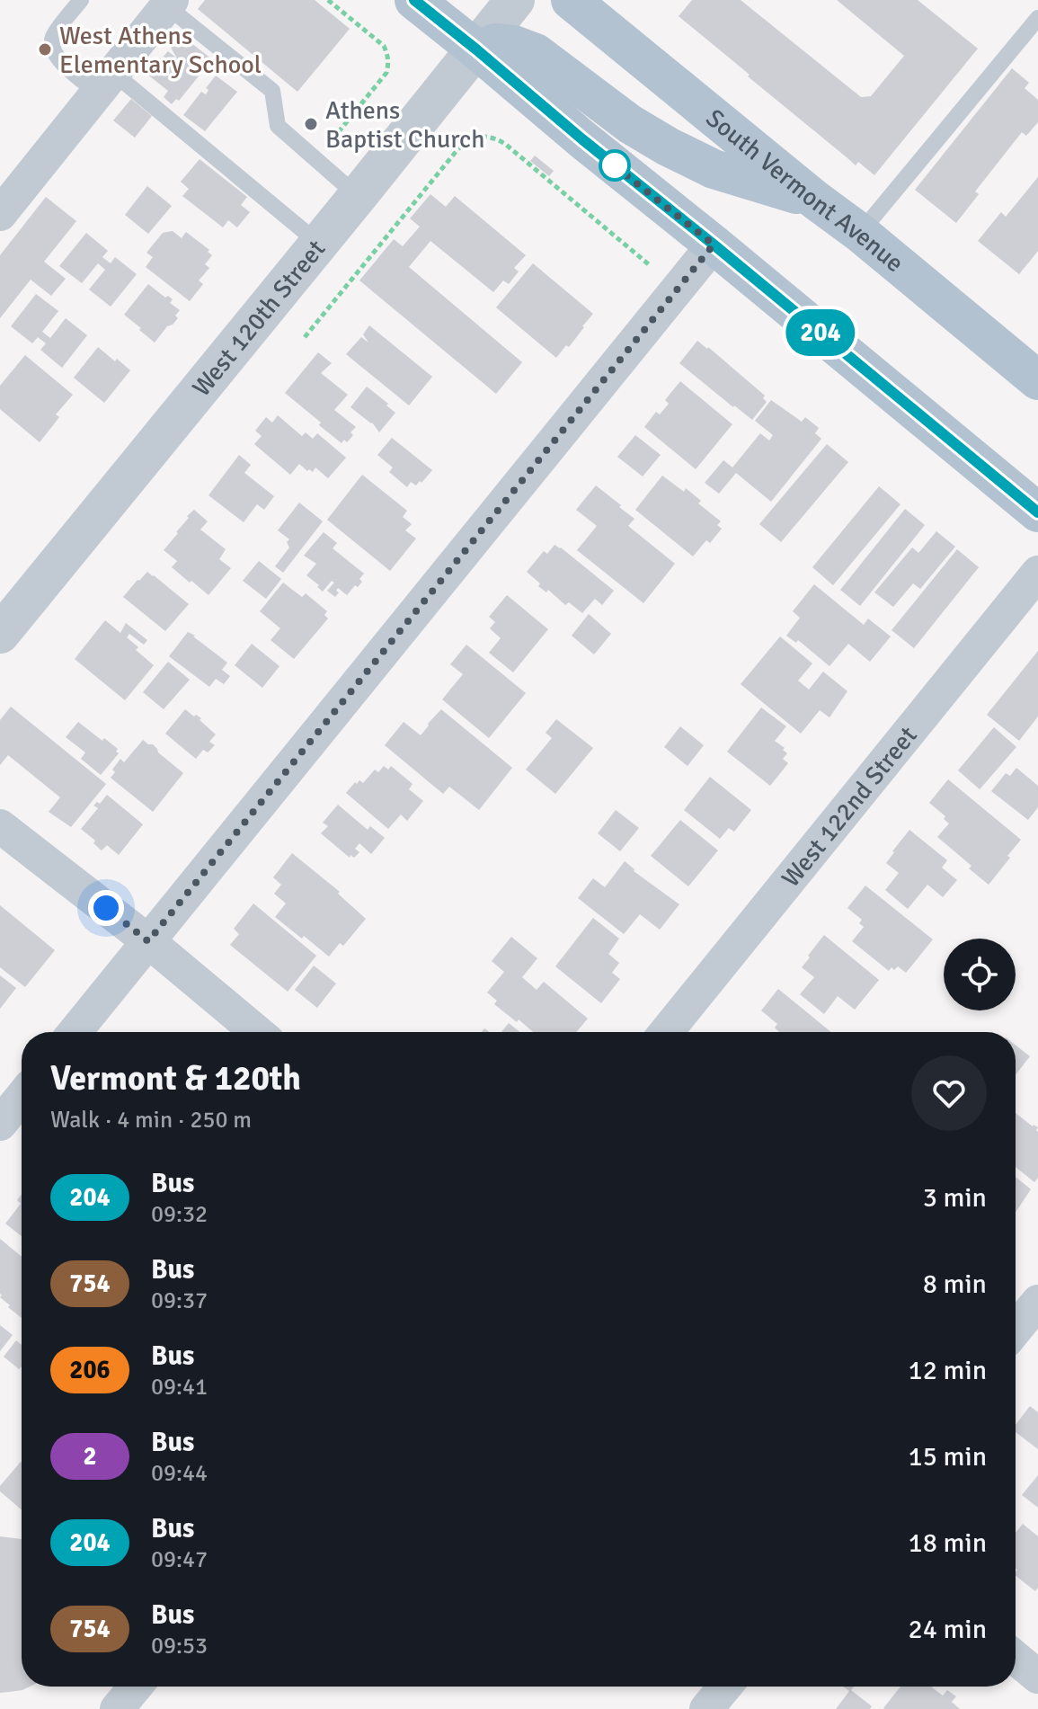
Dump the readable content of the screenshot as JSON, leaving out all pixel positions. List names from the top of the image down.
{
  "streets": {
    "main road": ["South Vermont Avenue"],
    "street": ["West 120th Street", "West 122nd Street"]
  },
  "places": ["West Athens Elementary School", "Athens Baptist Church"],
  "lines": ["bus line 204"],
  "page": {
    "on_map": "204",
    "heading": ["Vermont & 120th", "Walk · 4 min · 250 m"],
    "list": [
      {
        "mark": "204",
        "name": "Bus",
        "note": "09:32",
        "value": "3 min"
      },
      {
        "mark": "754",
        "name": "Bus",
        "note": "09:37",
        "value": "8 min"
      },
      {
        "mark": "206",
        "name": "Bus",
        "note": "09:41",
        "value": "12 min"
      },
      {
        "mark": "2",
        "name": "Bus",
        "note": "09:44",
        "value": "15 min"
      },
      {
        "mark": "204",
        "name": "Bus",
        "note": "09:47",
        "value": "18 min"
      },
      {
        "mark": "754",
        "name": "Bus",
        "note": "09:53",
        "value": "24 min"
      }
    ]
  }
}
